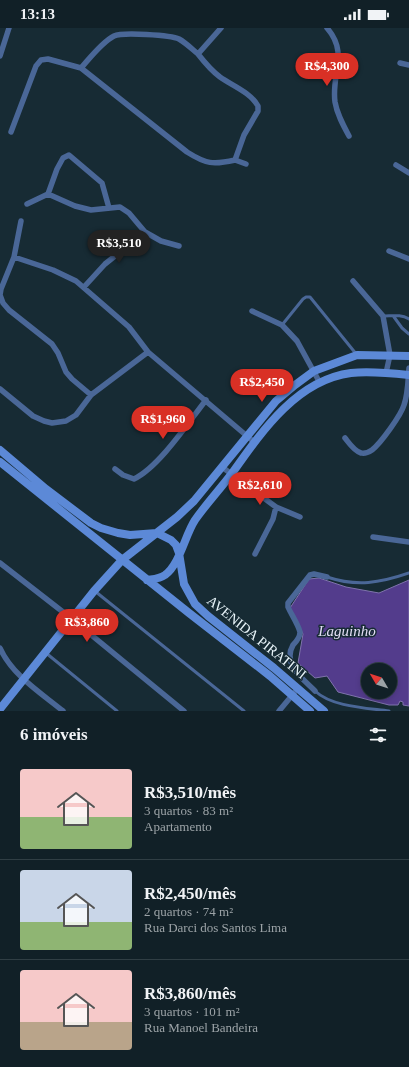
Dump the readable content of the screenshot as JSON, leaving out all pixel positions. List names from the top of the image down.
{
  "streets": {
    "street": ["AVENIDA PIRATINI"]
  },
  "water": ["Laguinho"],
  "north": "top left",
  "page": {
    "status": "13:13",
    "price": [
      "R$4,300",
      "R$3,510",
      "R$2,450",
      "R$1,960",
      "R$2,610",
      "R$3,860"
    ],
    "heading": "6 imóveis",
    "list": [
      {
        "name": "R$3,510/mês",
        "note": "3 quartos · 83 m² · Apartamento"
      },
      {
        "name": "R$2,450/mês",
        "note": "2 quartos · 74 m² · Rua Darci dos Santos Lima"
      },
      {
        "name": "R$3,860/mês",
        "note": "3 quartos · 101 m² · Rua Manoel Bandeira"
      }
    ]
  }
}
